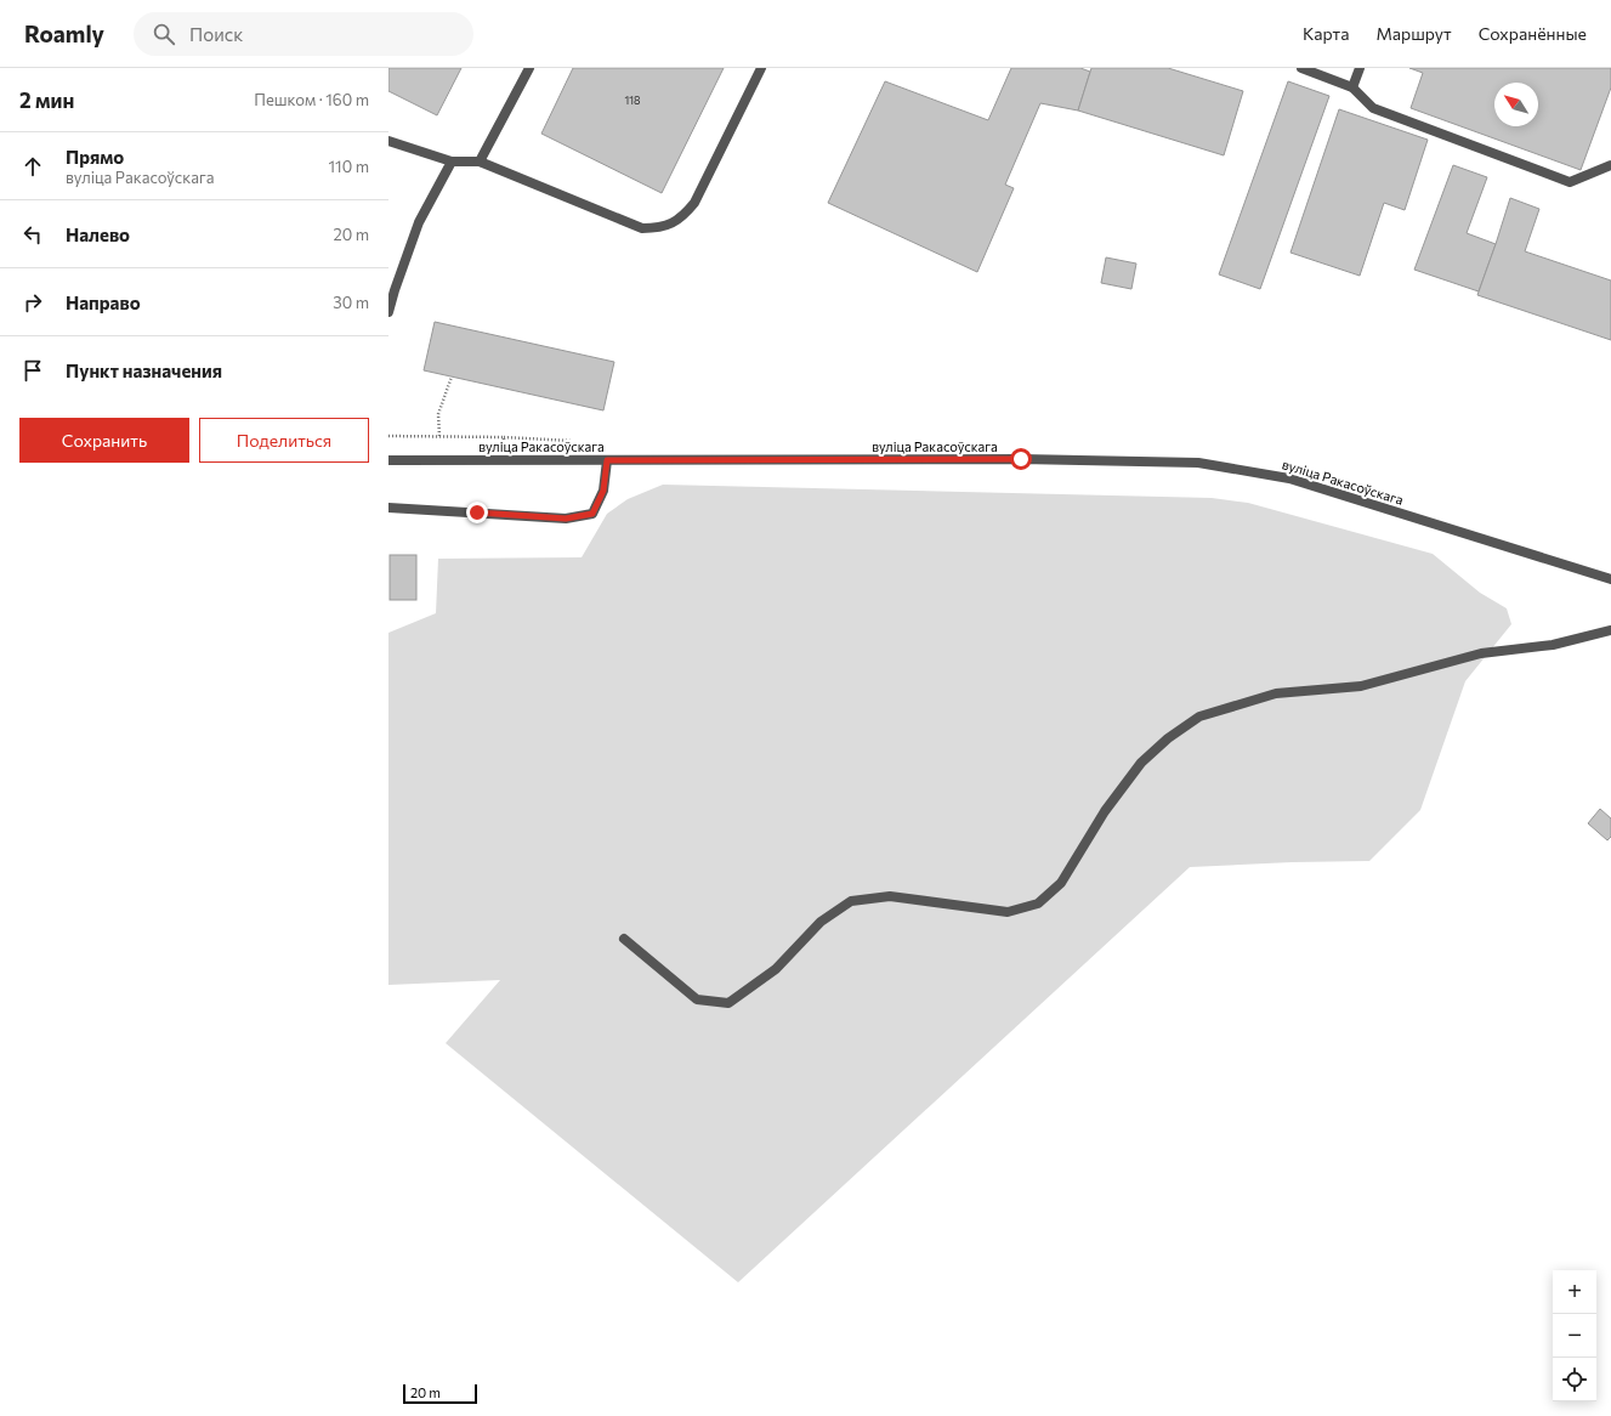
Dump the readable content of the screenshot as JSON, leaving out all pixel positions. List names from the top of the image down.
{
  "streets": {
    "street": ["вуліца Ракасоўскага"]
  },
  "house_numbers": ["118"],
  "scale_bar": "20 m",
  "north": "top left",
  "page": {
    "header": "Roamly",
    "search": "Поиск",
    "nav": ["Карта", "Маршрут", "Сохранённые"],
    "heading": ["2 мин", "Пешком · 160 m"],
    "list": [
      ["Прямо", "вуліца Ракасоўскага", "110 m"],
      ["Налево", "20 m"],
      ["Направо", "30 m"],
      "Пункт назначения"
    ],
    "buttons": ["Сохранить", "Поделиться"],
    "map_buttons": ["+", "−"],
    "scale": "20 m"
  }
}
